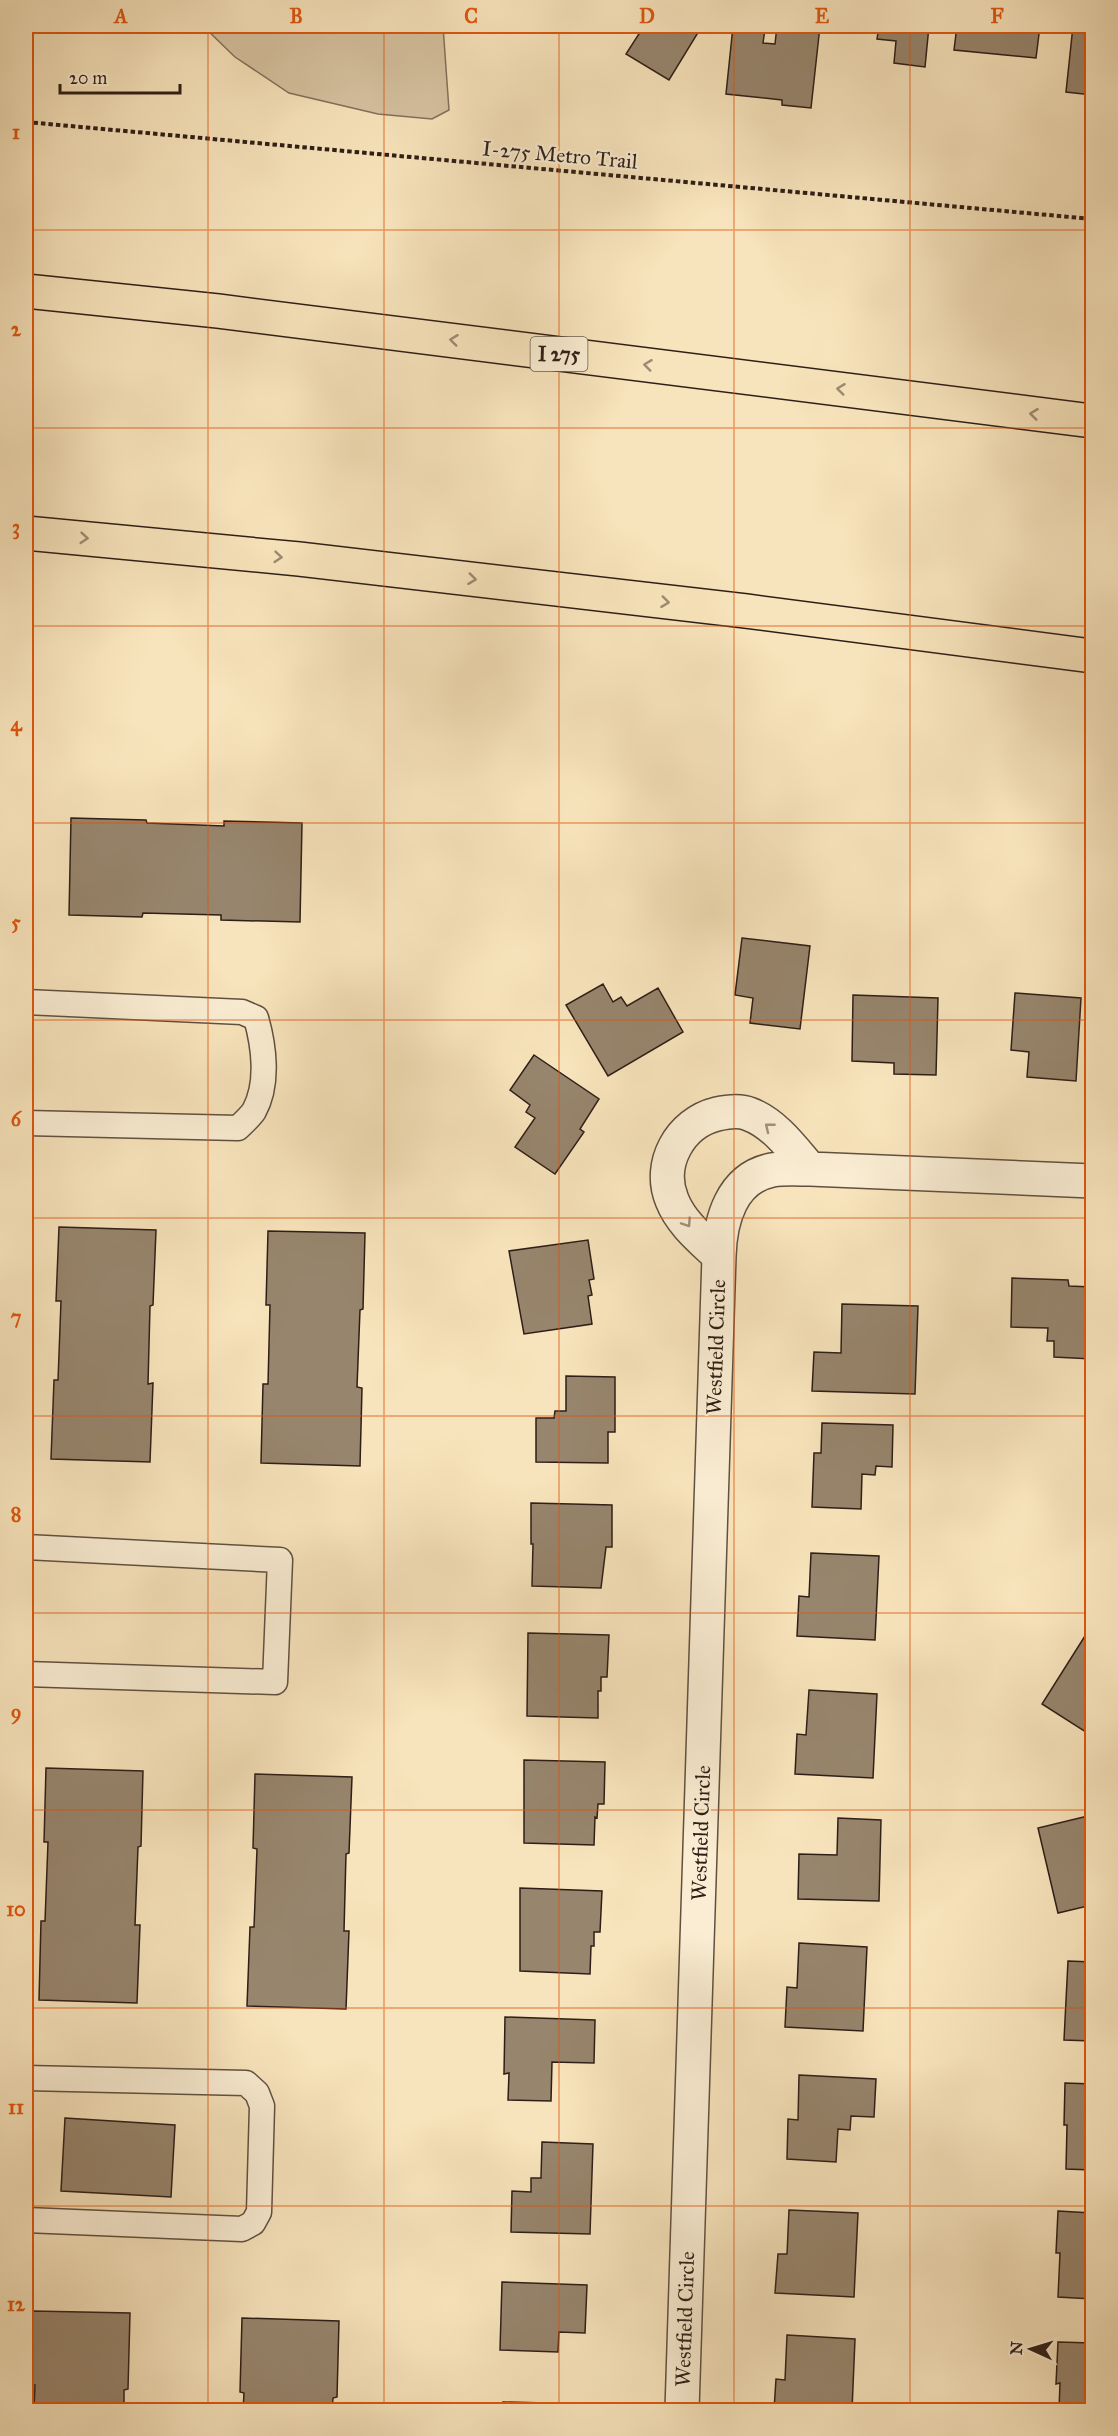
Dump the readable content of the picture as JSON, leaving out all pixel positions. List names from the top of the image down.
{
  "streets": {
    "highway": ["I 275"],
    "street": ["Westfield Circle"],
    "path": ["I-275 Metro Trail"]
  },
  "scale_bar": "20 m",
  "north": "left",
  "grid": {
    "columns": [
      "A",
      "B",
      "C",
      "D",
      "E",
      "F"
    ],
    "rows": [
      "1",
      "2",
      "3",
      "4",
      "5",
      "6",
      "7",
      "8",
      "9",
      "10",
      "11",
      "12"
    ]
  }
}
